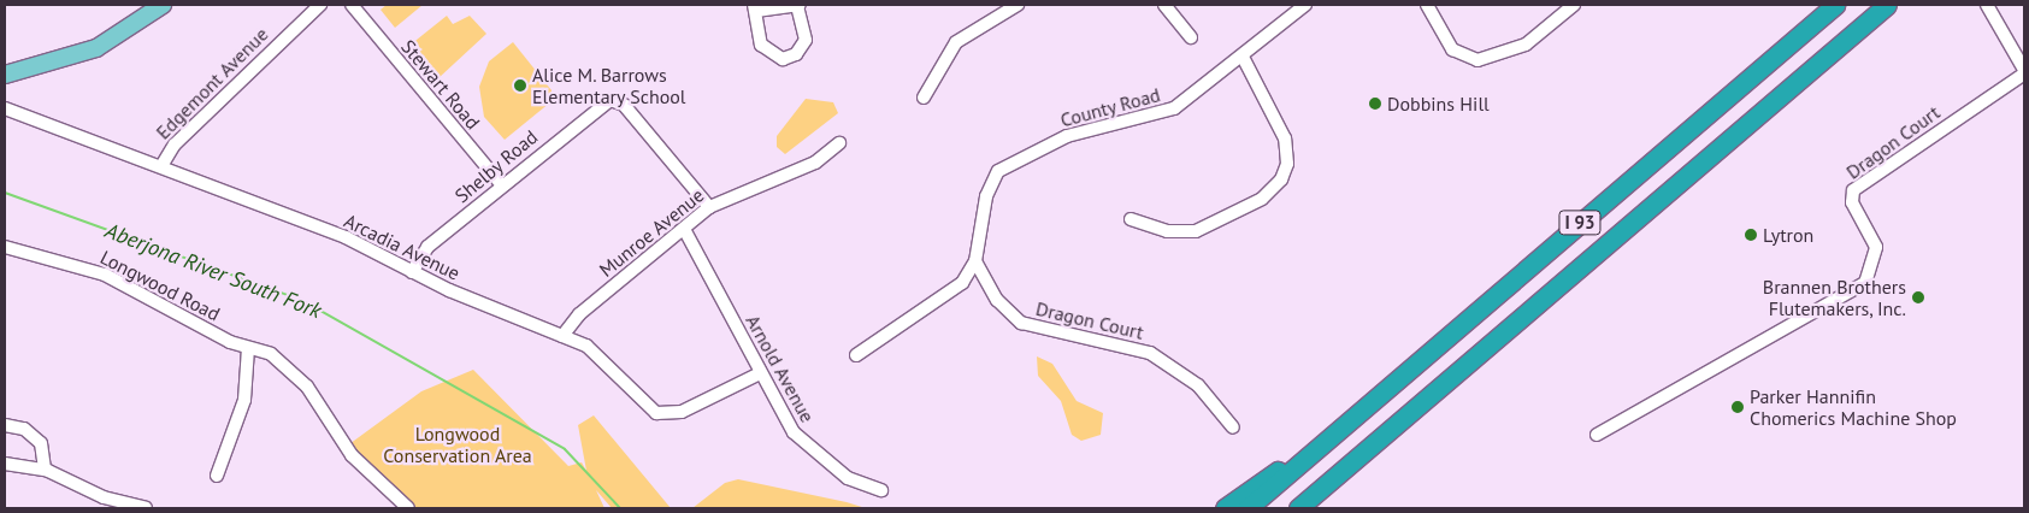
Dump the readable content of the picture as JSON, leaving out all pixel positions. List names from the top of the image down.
{
  "streets": {
    "highway": ["I 93"],
    "street": [
      "Edgemont Avenue",
      "Stewart Road",
      "County Road",
      "Dragon Court",
      "Shelby Road",
      "Munroe Avenue",
      "Arcadia Avenue",
      "Longwood Road",
      "Arnold Avenue"
    ]
  },
  "crossings": [
    ["Edgemont Avenue", "Arcadia Avenue"],
    ["Stewart Road", "Shelby Road"],
    ["County Road", "Dragon Court"],
    ["Shelby Road", "Munroe Avenue"],
    ["Shelby Road", "Arcadia Avenue"],
    ["Munroe Avenue", "Arcadia Avenue"],
    ["Munroe Avenue", "Arnold Avenue"],
    ["Arcadia Avenue", "Arnold Avenue"]
  ],
  "water": ["Aberjona River South Fork"],
  "parks": ["Longwood Conservation Area"],
  "places": [
    "Alice M. Barrows Elementary School",
    "Dobbins Hill",
    "Lytron",
    "Brannen Brothers Flutemakers, Inc.",
    "Parker Hannifin Chomerics Machine Shop"
  ]
}
